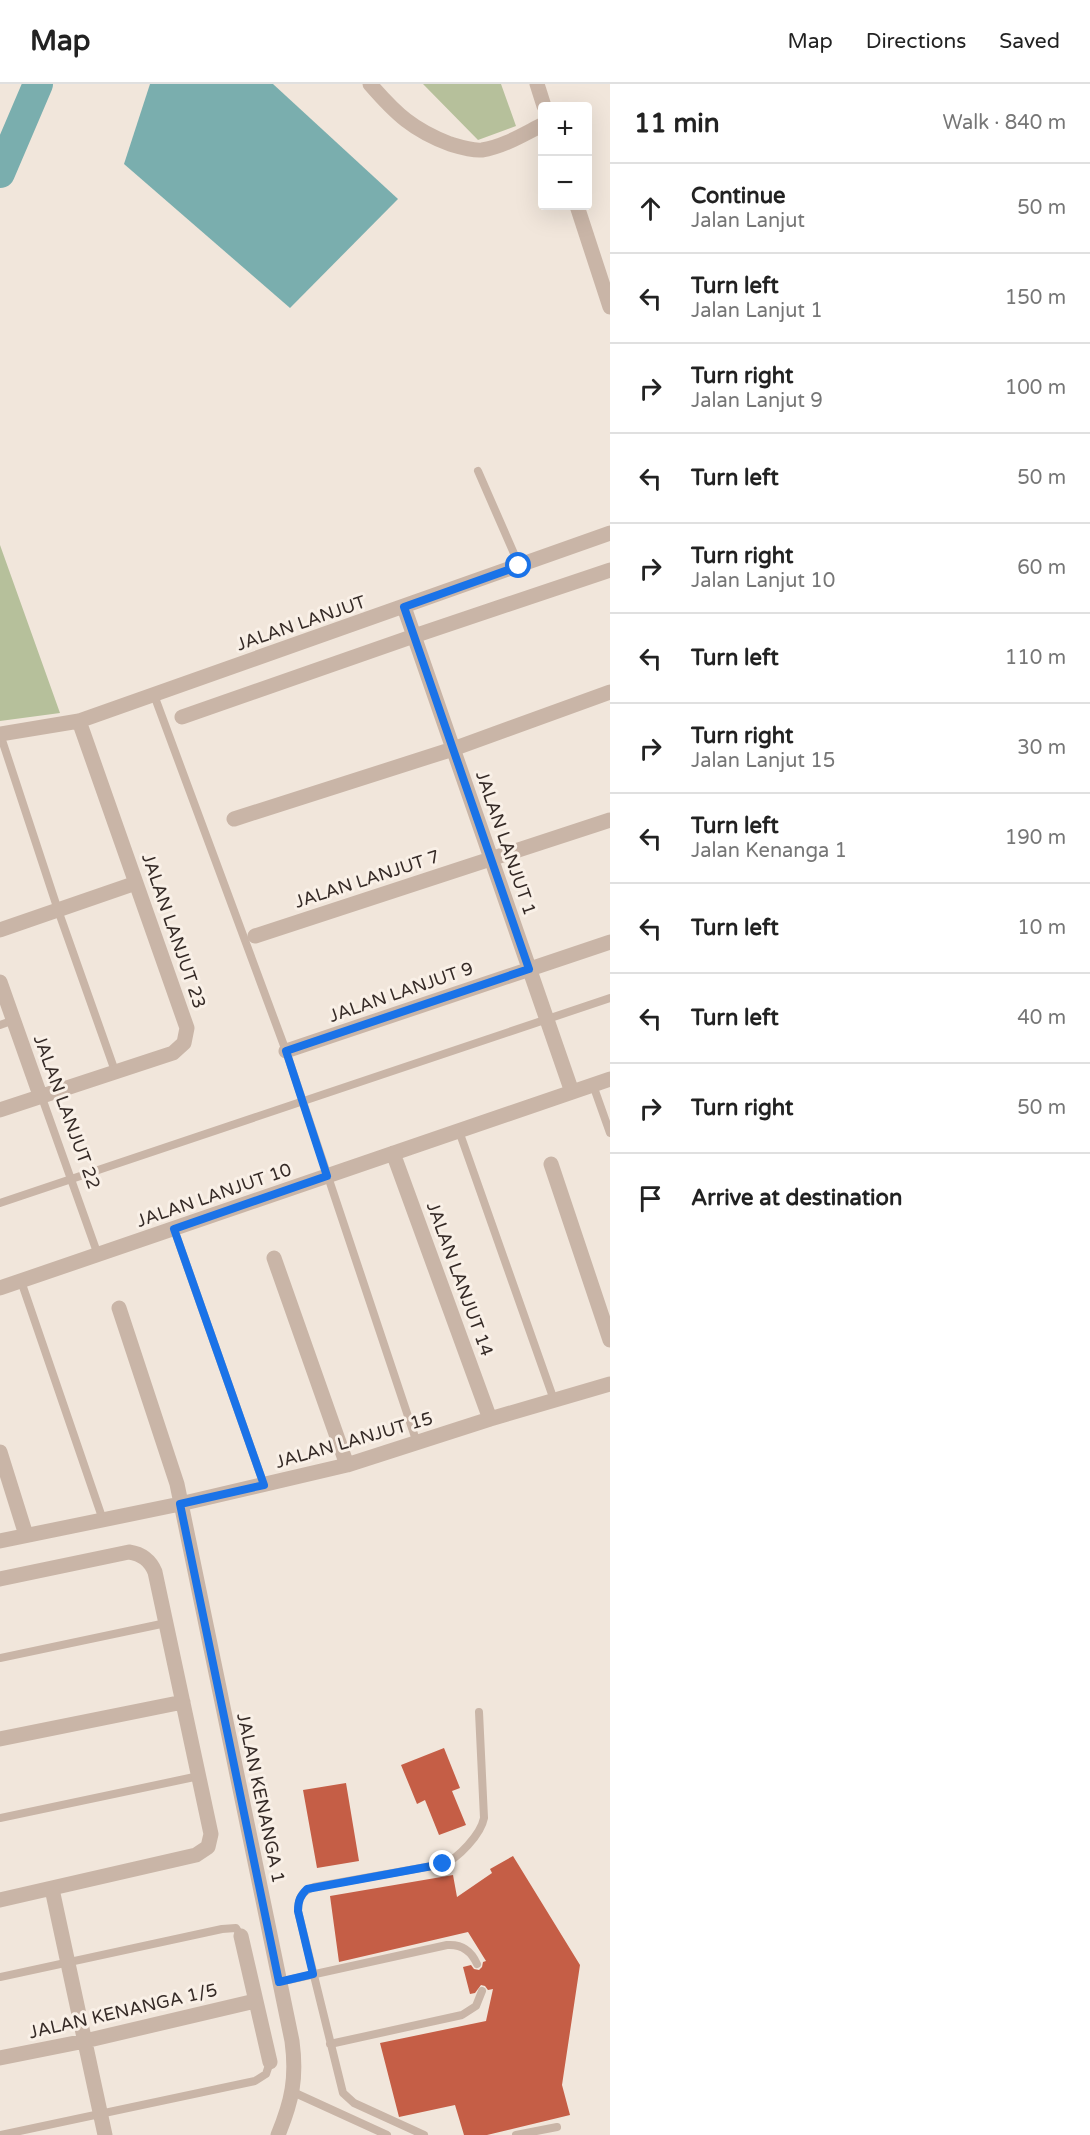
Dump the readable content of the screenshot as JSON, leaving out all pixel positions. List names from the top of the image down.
{
  "streets": {
    "street": [
      "JALAN LANJUT",
      "JALAN LANJUT 1",
      "JALAN LANJUT 7",
      "JALAN LANJUT 23",
      "JALAN LANJUT 9",
      "JALAN LANJUT 22",
      "JALAN LANJUT 10",
      "JALAN LANJUT 14",
      "JALAN LANJUT 15",
      "JALAN KENANGA 1",
      "JALAN KENANGA 1/5"
    ]
  },
  "crossings": [
    ["JALAN LANJUT", "JALAN LANJUT 1"],
    ["JALAN LANJUT", "JALAN LANJUT 23"],
    ["JALAN LANJUT 1", "JALAN LANJUT 7"],
    ["JALAN LANJUT 1", "JALAN LANJUT 9"],
    ["JALAN LANJUT 1", "JALAN LANJUT 10"],
    ["JALAN LANJUT 23", "JALAN LANJUT 22"],
    ["JALAN LANJUT 22", "JALAN LANJUT 10"],
    ["JALAN LANJUT 10", "JALAN LANJUT 14"],
    ["JALAN LANJUT 14", "JALAN LANJUT 15"],
    ["JALAN LANJUT 15", "JALAN KENANGA 1"]
  ],
  "page": {
    "header": "Map",
    "nav": ["Map", "Directions", "Saved"],
    "heading": ["11 min", "Walk · 840 m"],
    "map_buttons": ["+", "−"],
    "list": [
      ["Continue", "Jalan Lanjut", "50 m"],
      ["Turn left", "Jalan Lanjut 1", "150 m"],
      ["Turn right", "Jalan Lanjut 9", "100 m"],
      ["Turn left", "50 m"],
      ["Turn right", "Jalan Lanjut 10", "60 m"],
      ["Turn left", "110 m"],
      ["Turn right", "Jalan Lanjut 15", "30 m"],
      ["Turn left", "Jalan Kenanga 1", "190 m"],
      ["Turn left", "10 m"],
      ["Turn left", "40 m"],
      ["Turn right", "50 m"],
      "Arrive at destination"
    ]
  }
}
